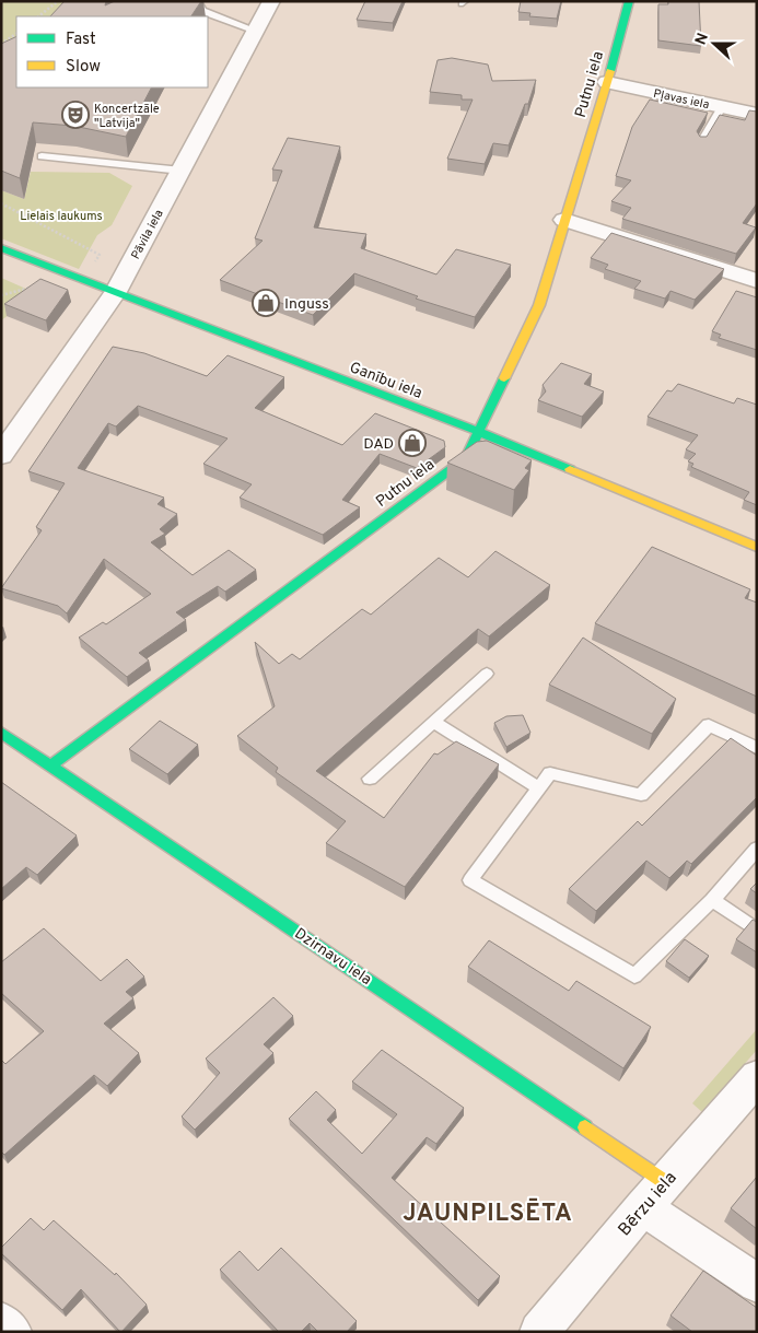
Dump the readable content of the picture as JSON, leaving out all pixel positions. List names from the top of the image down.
{
  "streets": {
    "street": [
      "Putnu iela",
      "Pļavas iela",
      "Pāvila iela",
      "Ganību iela",
      "Dzirnavu iela",
      "Bērzu iela"
    ]
  },
  "crossings": [
    ["Putnu iela", "Pļavas iela"],
    ["Putnu iela", "Ganību iela"],
    ["Putnu iela", "Dzirnavu iela"],
    ["Pāvila iela", "Ganību iela"],
    ["Dzirnavu iela", "Bērzu iela"]
  ],
  "districts": ["JAUNPILSĒTA"],
  "parks": ["Lielais laukums"],
  "places": {
    "theatre": ["Koncertzāle \"Latvija\""],
    "shop": ["Inguss", "DAD"]
  },
  "legend": ["Fast", "Slow"],
  "north": "left"
}
